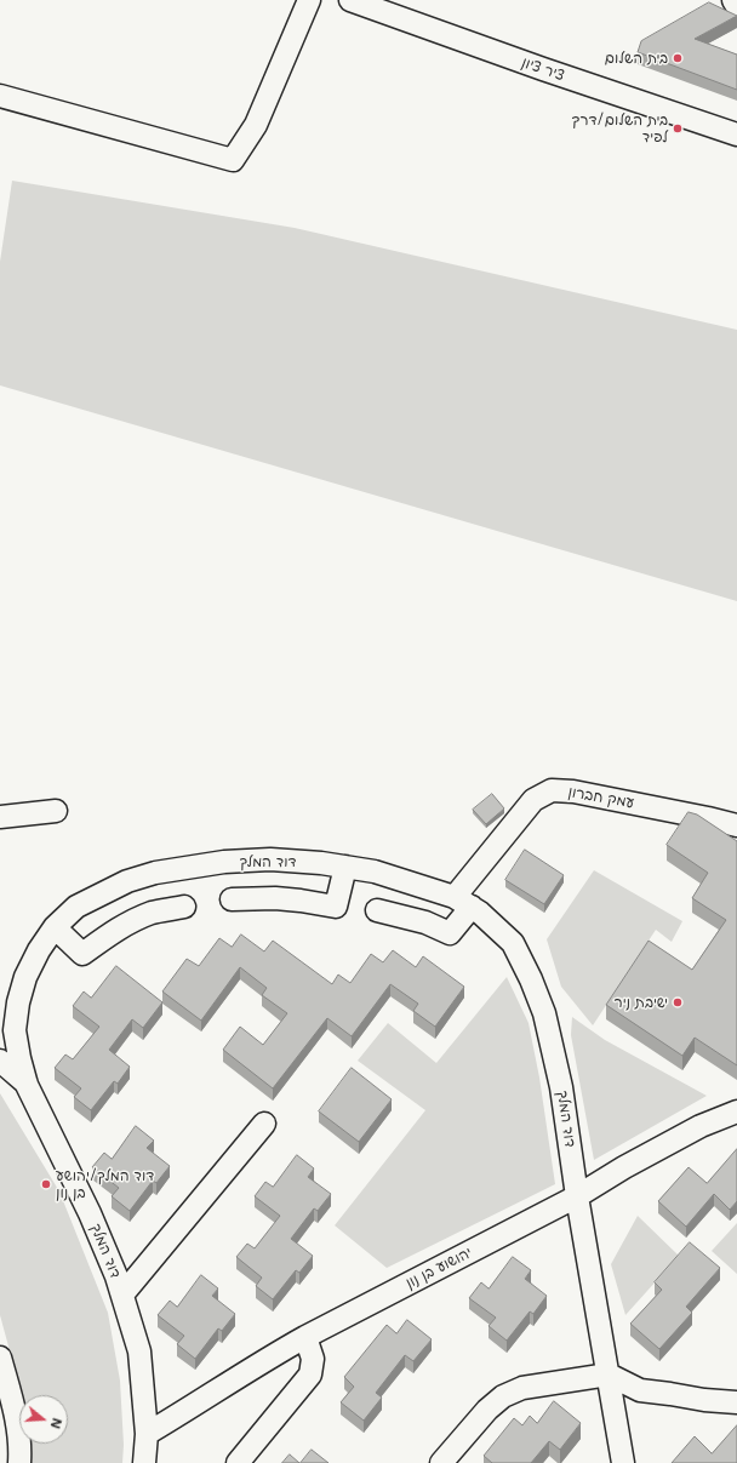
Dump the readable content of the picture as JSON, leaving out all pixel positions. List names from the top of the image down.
{
  "streets": {
    "street": [
      "ציר ציון",
      "עמק חברון",
      "דוד המלך",
      "יהושוע בן נון"
    ]
  },
  "crossings": [
    ["עמק חברון", "דוד המלך"],
    ["דוד המלך", "יהושוע בן נון"]
  ],
  "places": [
    "בית השלום",
    "בית השלום/דרך לפיד",
    "ישיבת ניר",
    "דוד המלך/יהושע בן נון"
  ],
  "north": "right"
}
